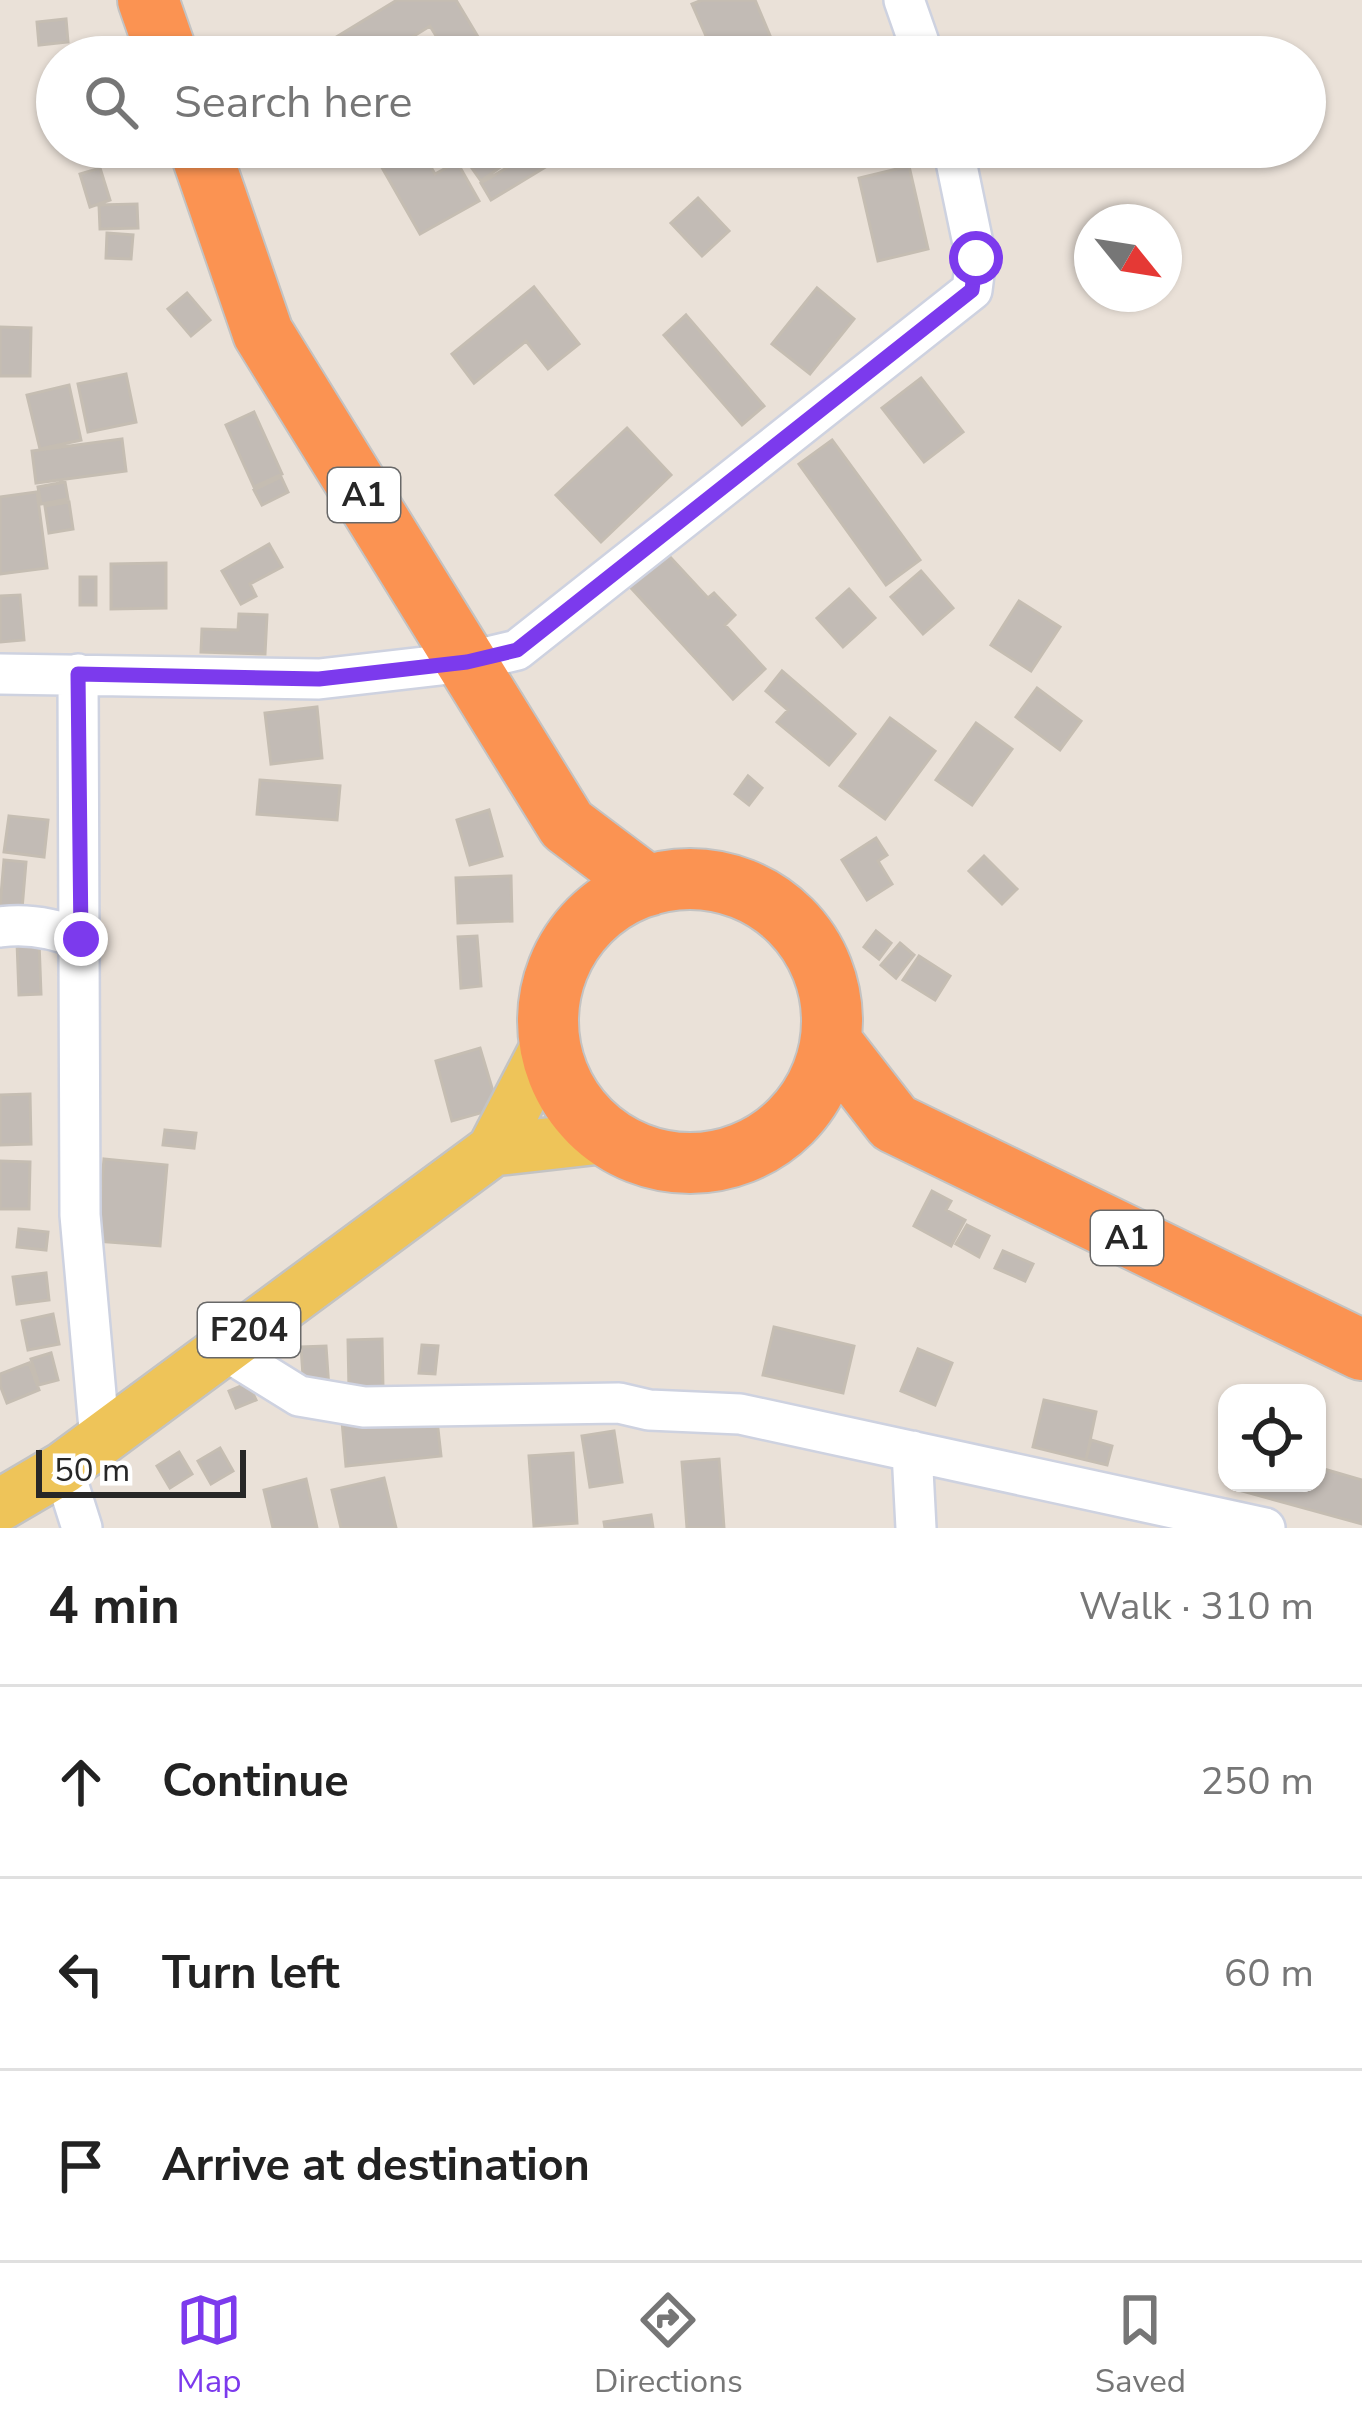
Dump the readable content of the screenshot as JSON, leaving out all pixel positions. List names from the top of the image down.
{
  "streets": {
    "highway": ["A1"],
    "main road": ["F204"]
  },
  "crossings": [
    ["A1", "F204"]
  ],
  "scale_bar": "50 m",
  "north": "bottom right",
  "page": {
    "search": "Search here",
    "scale": "50 m",
    "heading": ["4 min", "Walk · 310 m"],
    "list": [
      ["Continue", "250 m"],
      ["Turn left", "60 m"],
      "Arrive at destination"
    ],
    "nav": ["Map", "Directions", "Saved"]
  }
}
